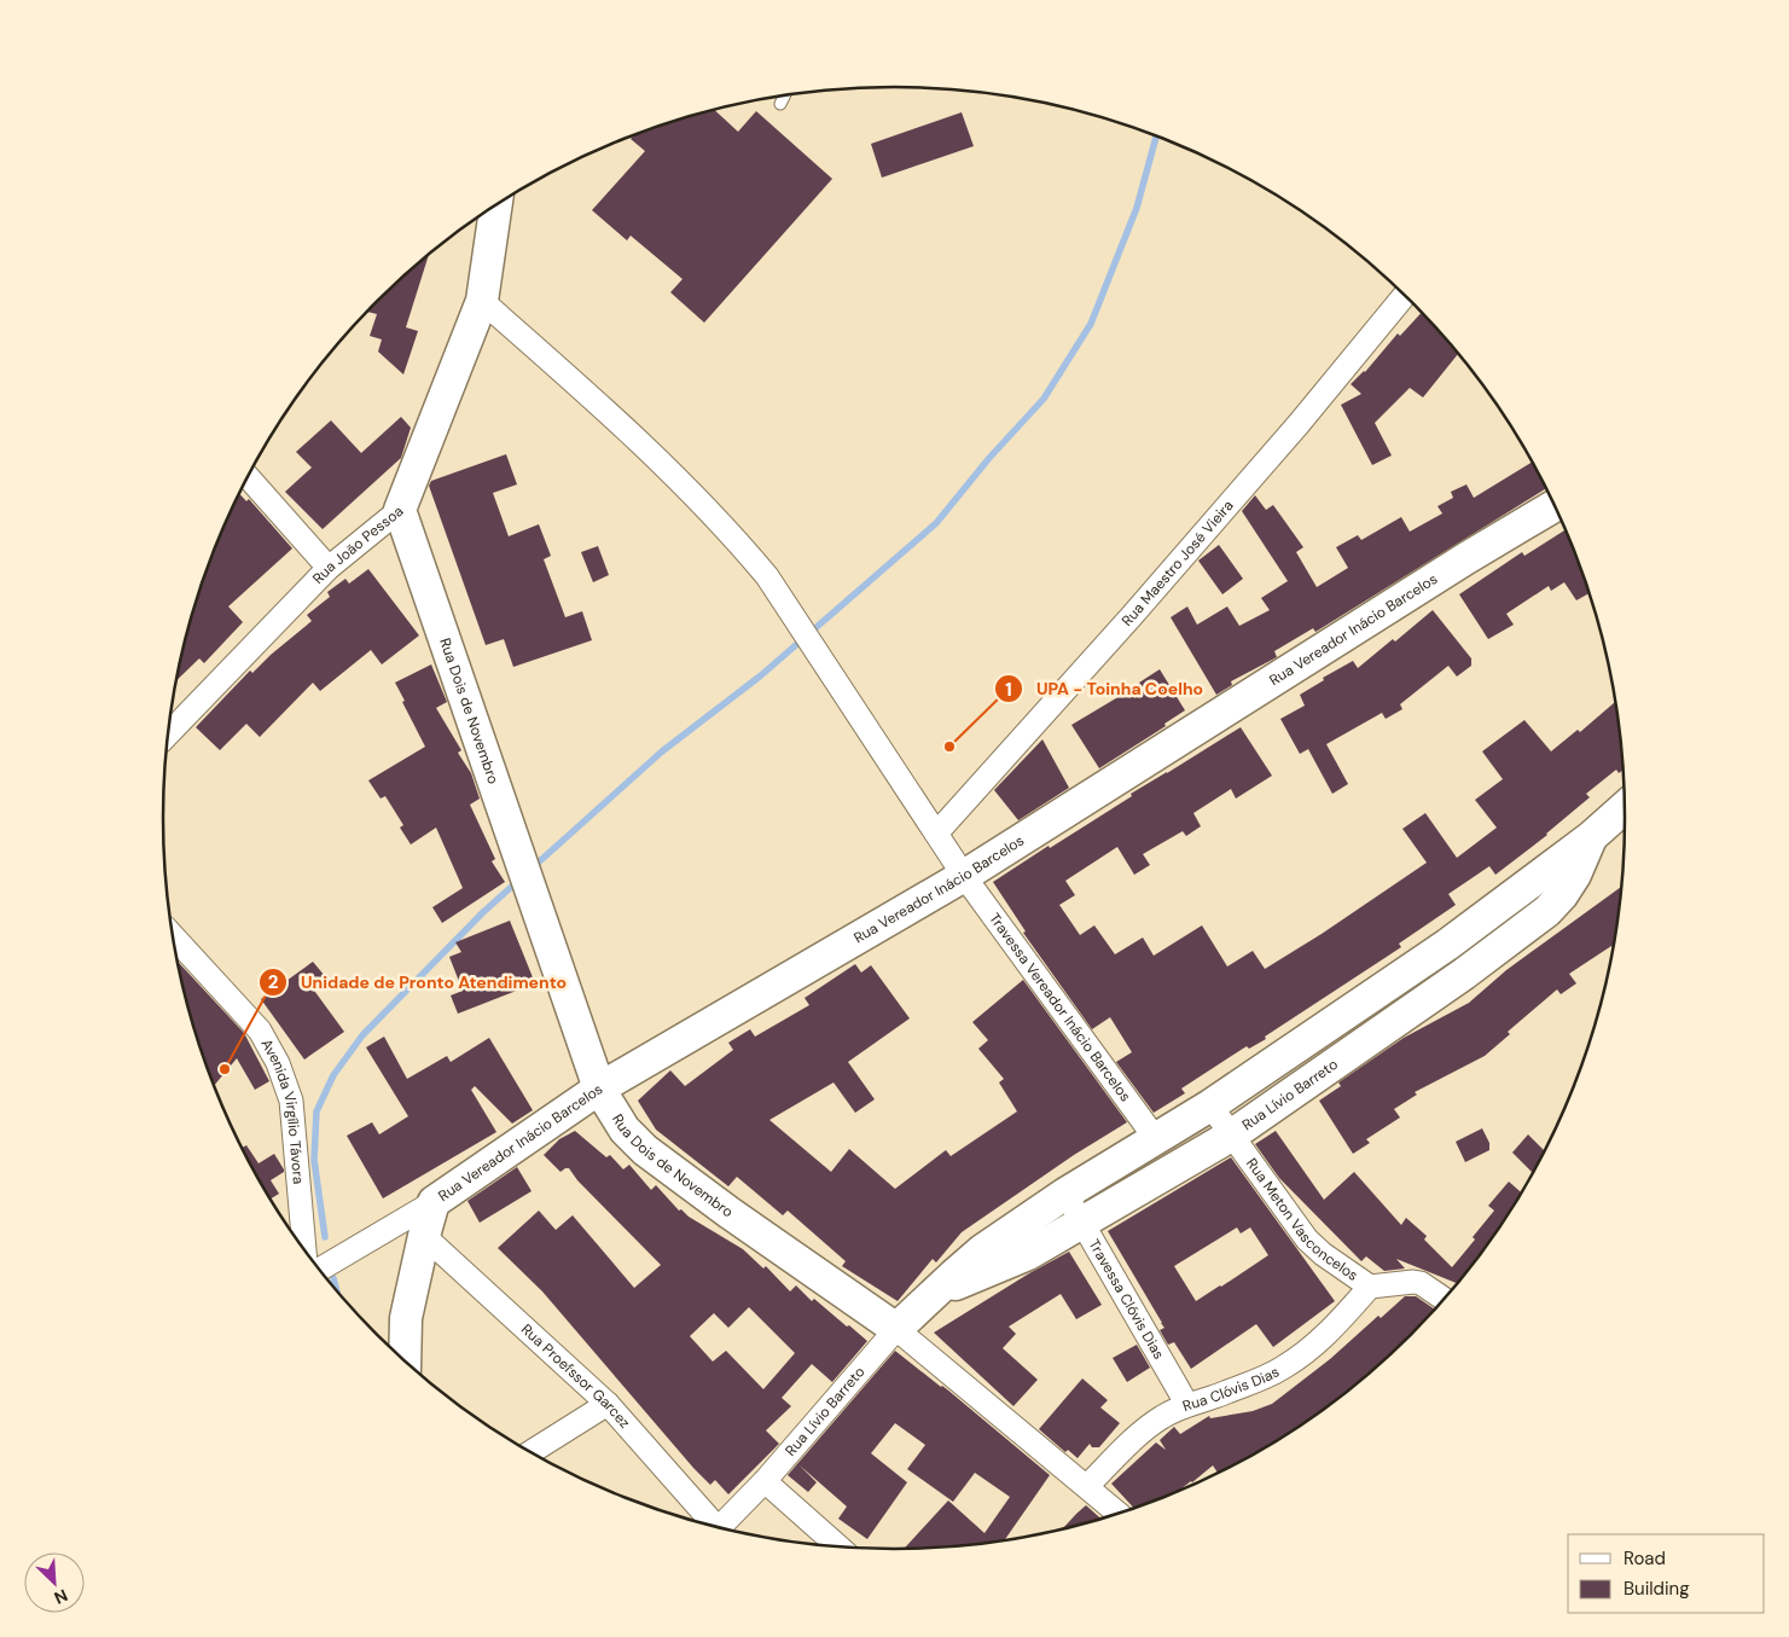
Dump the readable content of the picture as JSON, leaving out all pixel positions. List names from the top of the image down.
{
  "streets": {
    "street": [
      "Rua João Pessoa",
      "Rua Maestro José Vieira",
      "Rua Vereador Inácio Barcelos",
      "Rua Dois de Novembro",
      "Travessa Vereador Inácio Barcelos",
      "Rua Lívio Barreto",
      "Avenida Virgílio Távora",
      "Rua Meton Vasconcelos",
      "Travessa Clóvis Dias",
      "Rua Proefssor Garcez",
      "Rua Clóvis Dias"
    ]
  },
  "crossings": [
    ["Rua João Pessoa", "Rua Dois de Novembro"],
    ["Rua João Pessoa", "Travessa Vereador Inácio Barcelos"],
    ["Rua Maestro José Vieira", "Travessa Vereador Inácio Barcelos"],
    ["Rua Vereador Inácio Barcelos", "Rua Dois de Novembro"],
    ["Rua Vereador Inácio Barcelos", "Travessa Vereador Inácio Barcelos"],
    ["Rua Dois de Novembro", "Rua Lívio Barreto"],
    ["Rua Dois de Novembro", "Rua Clóvis Dias"],
    ["Travessa Vereador Inácio Barcelos", "Rua Lívio Barreto"],
    ["Rua Lívio Barreto", "Rua Meton Vasconcelos"],
    ["Rua Lívio Barreto", "Travessa Clóvis Dias"],
    ["Rua Meton Vasconcelos", "Rua Clóvis Dias"],
    ["Travessa Clóvis Dias", "Rua Clóvis Dias"]
  ],
  "places": ["UPA - Toinha Coelho", "Unidade de Pronto Atendimento"],
  "legend": ["Road", "Building"],
  "north": "bottom right"
}
